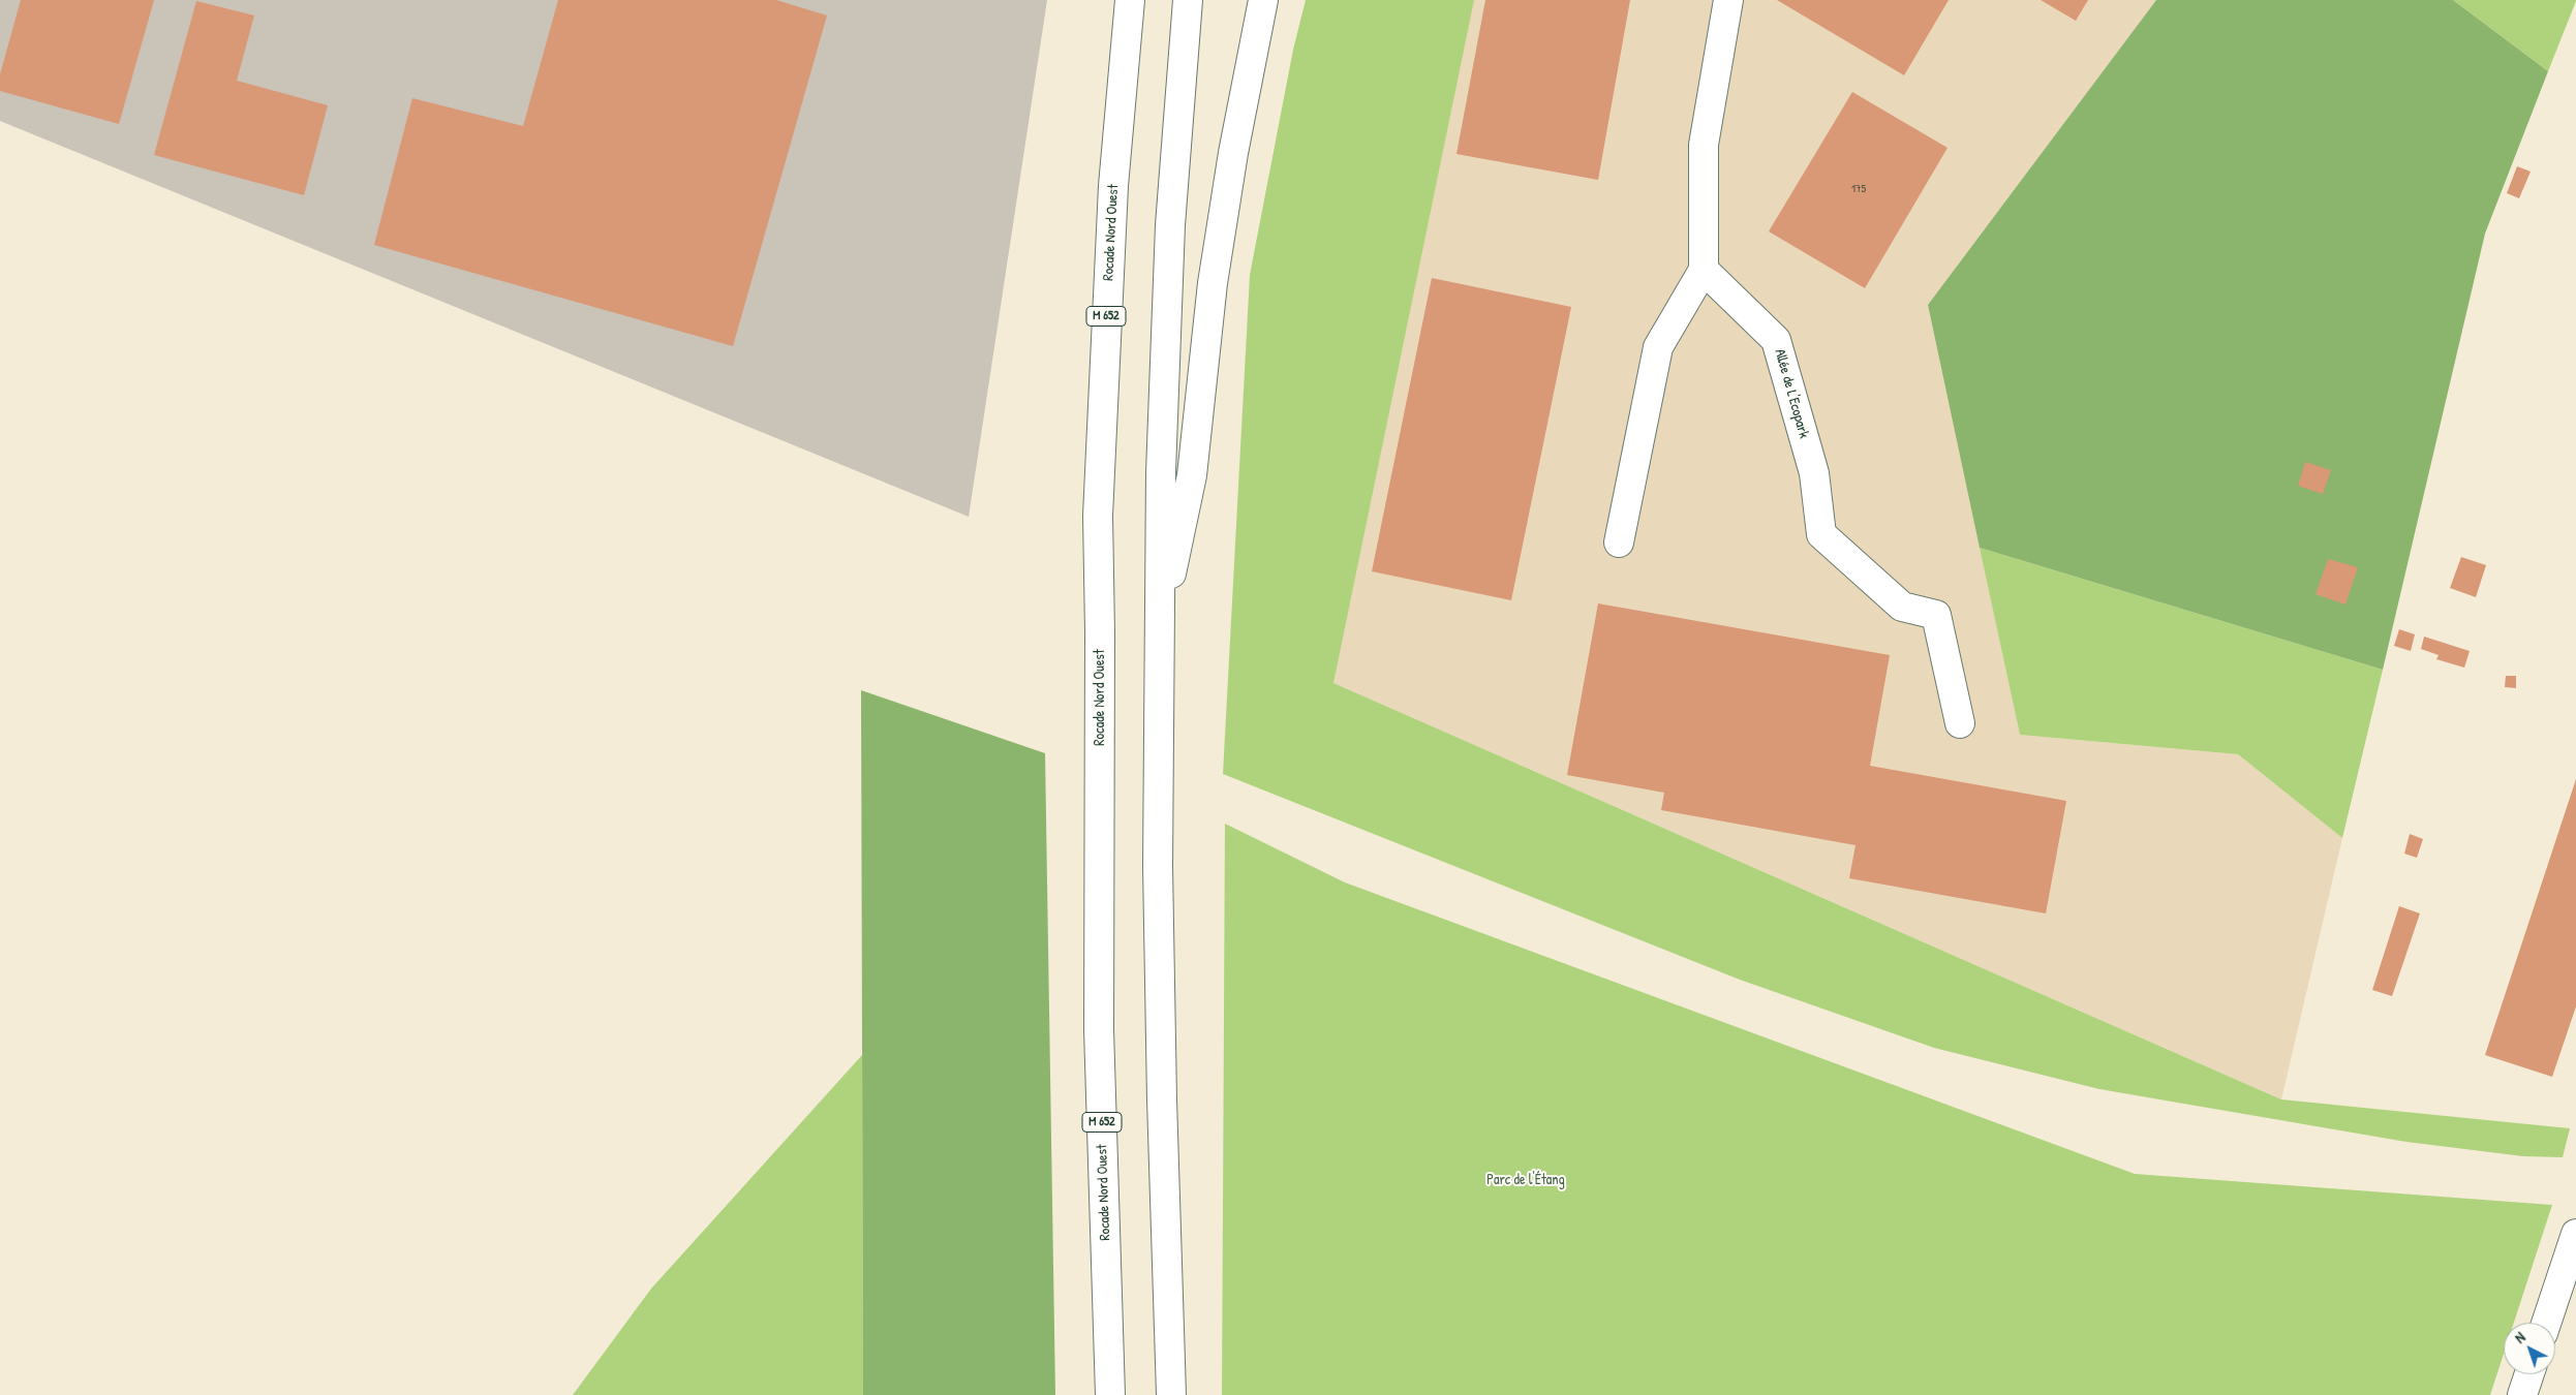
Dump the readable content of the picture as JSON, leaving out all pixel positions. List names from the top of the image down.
{
  "streets": {
    "main road": ["Rocade Nord Ouest", "M 652", "Allée de L'Ecopark"]
  },
  "parks": ["Parc de l'Étang"],
  "house_numbers": ["175"],
  "north": "top left"
}
